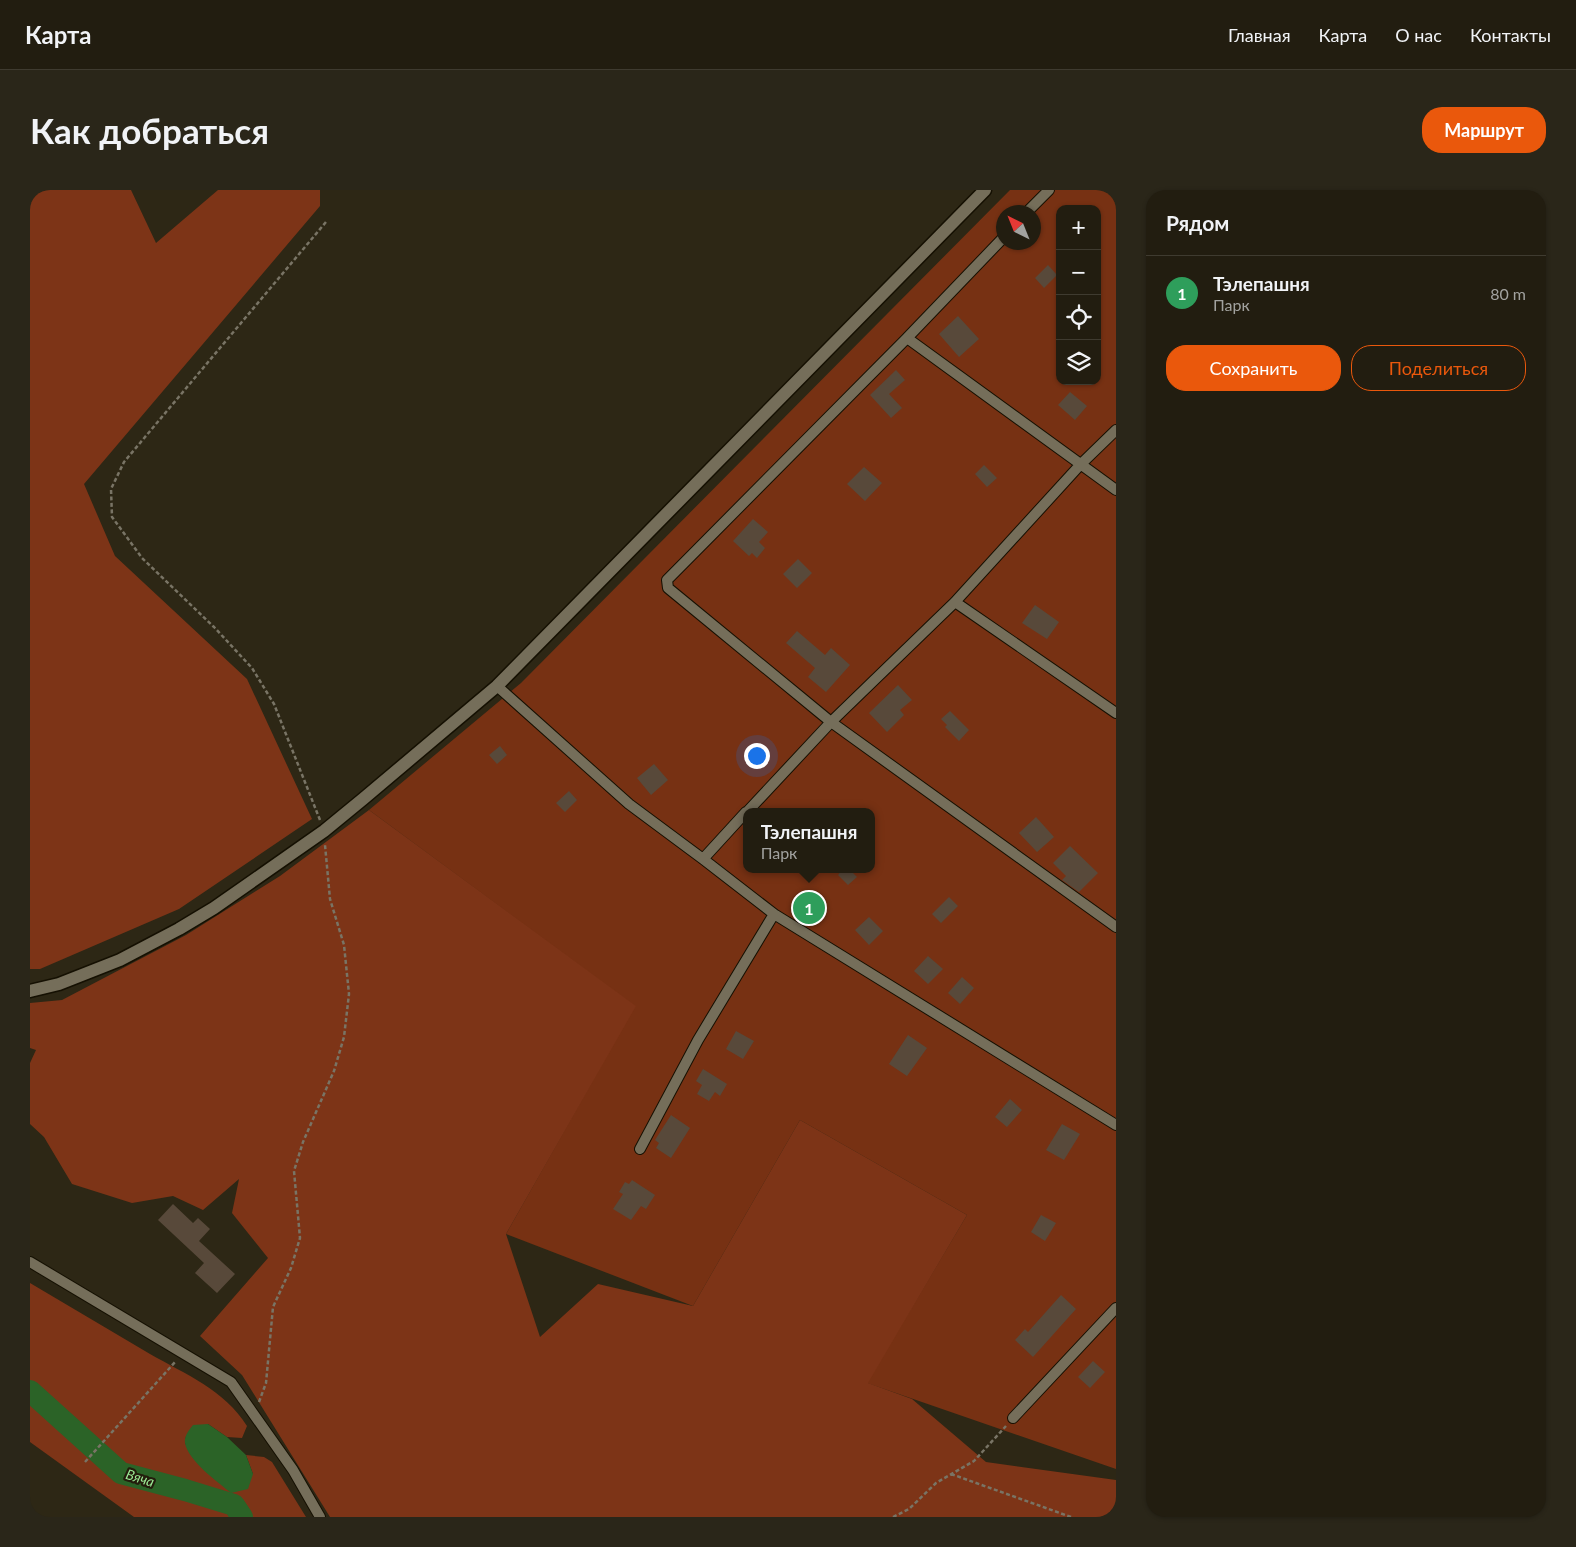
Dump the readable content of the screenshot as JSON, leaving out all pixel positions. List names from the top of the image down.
{
  "water": ["Вяча"],
  "north": "top left",
  "page": {
    "header": "Карта",
    "nav": [
      "Главная",
      "Карта",
      "О нас",
      "Контакты"
    ],
    "buttons": [
      "Маршрут",
      ["Сохранить", "Поделиться"]
    ],
    "title": "Как добраться",
    "heading": "Рядом",
    "map_buttons": ["+", "−"],
    "list": [
      {
        "mark": "1",
        "name": "Тэлепашня",
        "note": "Парк",
        "value": "80 m"
      }
    ],
    "popup": ["Тэлепашня", "Парк"],
    "pins": "1"
  }
}
